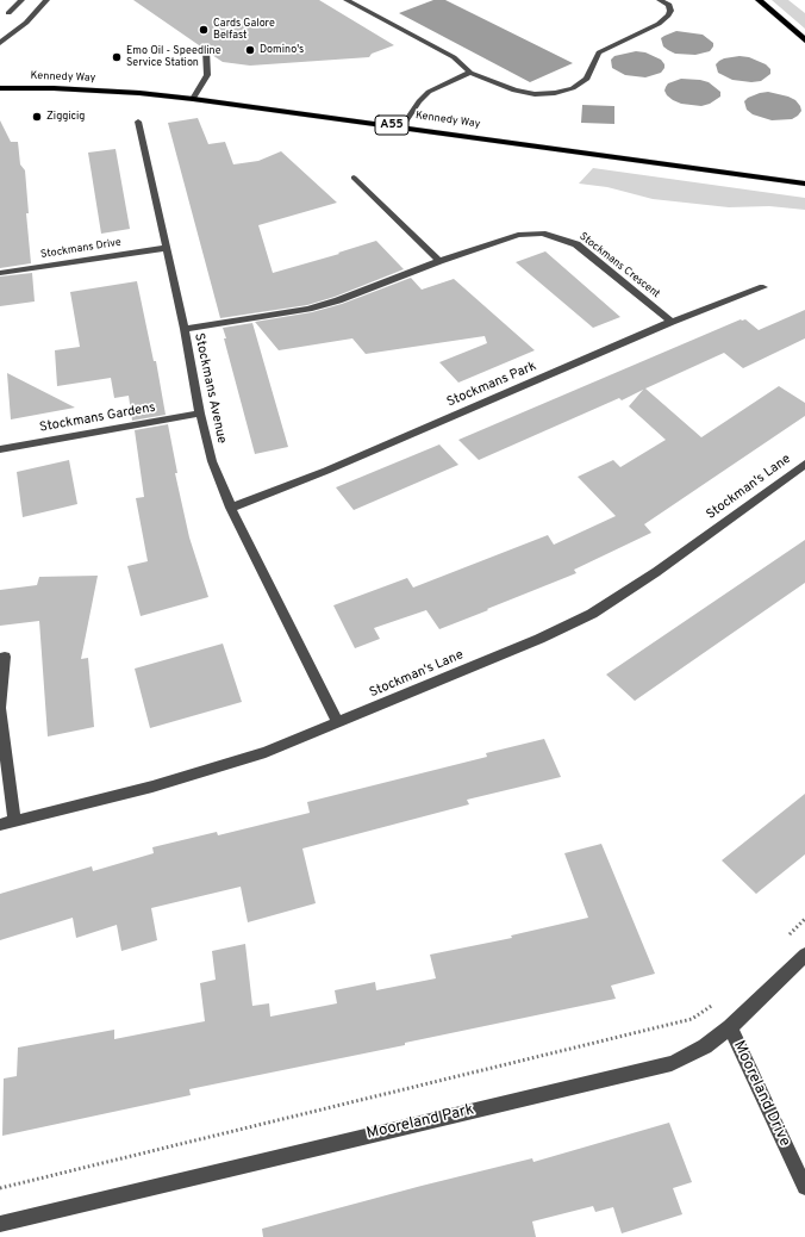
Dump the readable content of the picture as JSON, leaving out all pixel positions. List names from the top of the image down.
{
  "streets": {
    "highway": ["Kennedy Way", "A55"],
    "street": [
      "Stockmans Drive",
      "Stockmans Crescent",
      "Stockmans Park",
      "Stockmans Avenue",
      "Stockmans Gardens",
      "Stockman's Lane",
      "Mooreland Drive",
      "Mooreland Park"
    ]
  },
  "crossings": [
    ["Stockmans Drive", "Stockmans Avenue"],
    ["Stockmans Crescent", "Stockmans Park"],
    ["Stockmans Crescent", "Stockmans Avenue"],
    ["Stockmans Park", "Stockmans Avenue"],
    ["Stockmans Avenue", "Stockmans Gardens"],
    ["Stockmans Avenue", "Stockman's Lane"],
    ["Mooreland Drive", "Mooreland Park"]
  ],
  "places": [
    "Cards Galore Belfast",
    "Domino's",
    "Emo Oil - Speedline Service Station",
    "Ziggicig"
  ]
}
